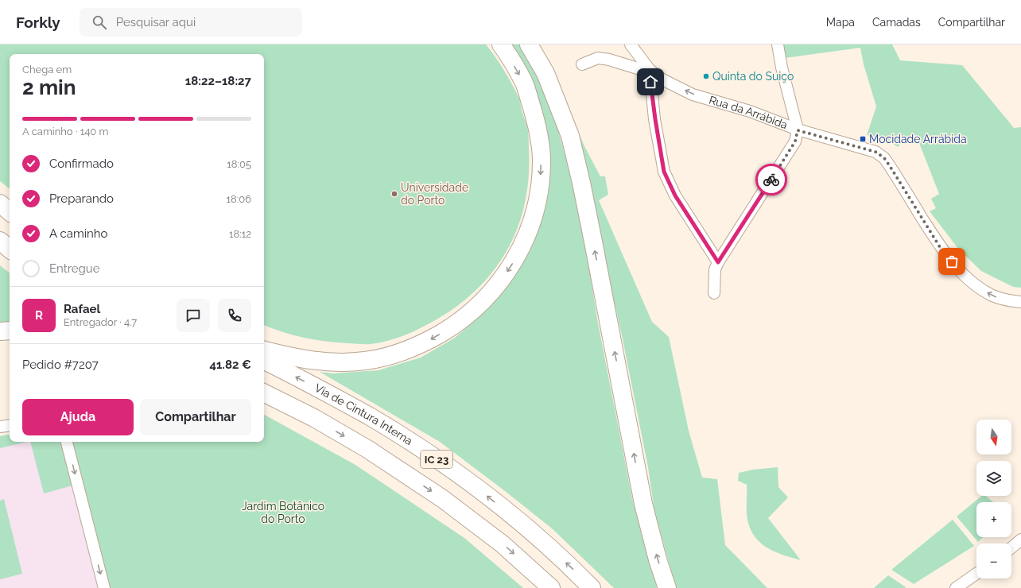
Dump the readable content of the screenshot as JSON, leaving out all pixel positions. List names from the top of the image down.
{
  "streets": {
    "highway": ["Via de Cintura Interna", "IC 23"],
    "street": ["Rua da Arrábida"]
  },
  "one_way": ["Rua da Arrábida"],
  "parks": ["Jardim Botânico do Porto"],
  "places": {
    "other": ["Quinta do Suiço", "Universidade do Porto"],
    "transit": ["Mocidade Arrábida"]
  },
  "north": "bottom",
  "page": {
    "header": "Forkly",
    "search": "Pesquisar aqui",
    "nav": ["Mapa", "Camadas", "Compartilhar"],
    "heading": ["2 min", "Chega em", "18:22–18:27"],
    "panel": [
      "Rafael",
      "Entregador · 4.7",
      "Pedido #7207",
      "41.82 €"
    ],
    "bar": "A caminho · 140 m",
    "list": [
      ["Confirmado", "18:05"],
      ["Preparando", "18:06"],
      ["A caminho", "18:12"],
      "Entregue"
    ],
    "round": "R",
    "buttons": ["Ajuda", "Compartilhar"],
    "map_buttons": ["+", "−"]
  }
}
